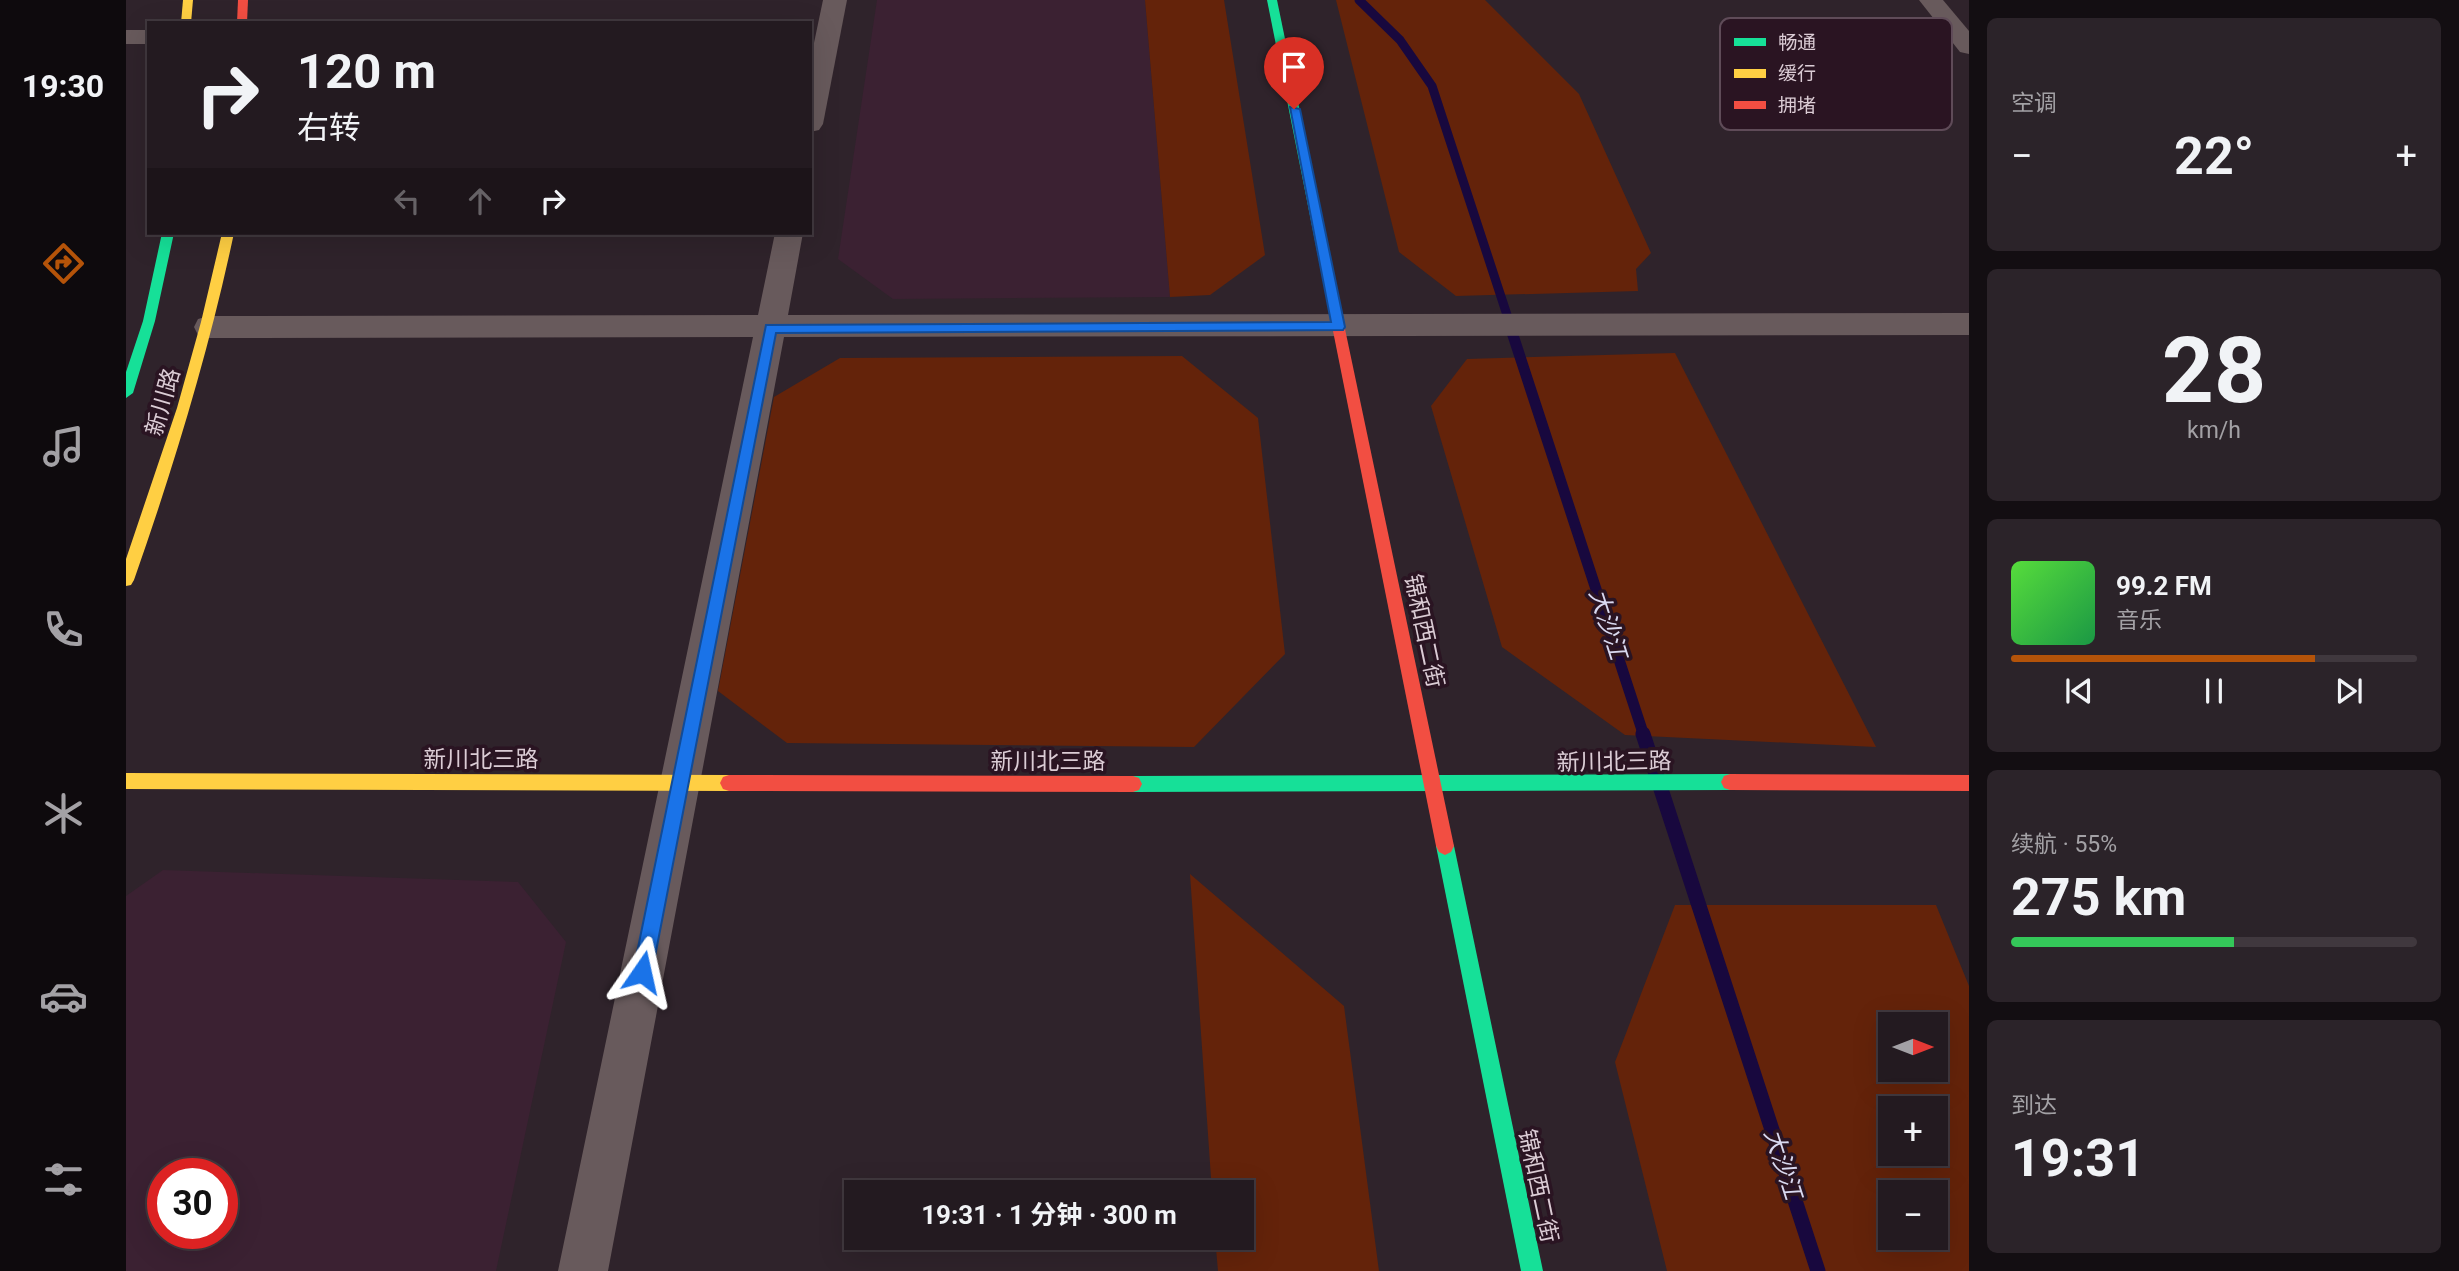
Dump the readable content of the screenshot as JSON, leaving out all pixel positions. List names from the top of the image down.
{
  "streets": {
    "street": ["新川路", "锦和西二街", "新川北三路"]
  },
  "crossings": [
    ["锦和西二街", "新川北三路"]
  ],
  "water": ["大沙江"],
  "legend": ["畅通", "缓行", "拥堵"],
  "north": "right",
  "page": {
    "tabs": "19:30",
    "tile": [
      "空调",
      ["28", "km/h"],
      ["续航 · 55%", "275 km"],
      ["到达", "19:31"]
    ],
    "turn": ["120 m", "右转"],
    "heat": ["−", "22°", "+"],
    "song": ["99.2 FM", "音乐"],
    "map_buttons": ["+", "−"],
    "limit": "30",
    "trip": "19:31 · 1 分钟 · 300 m"
  }
}
